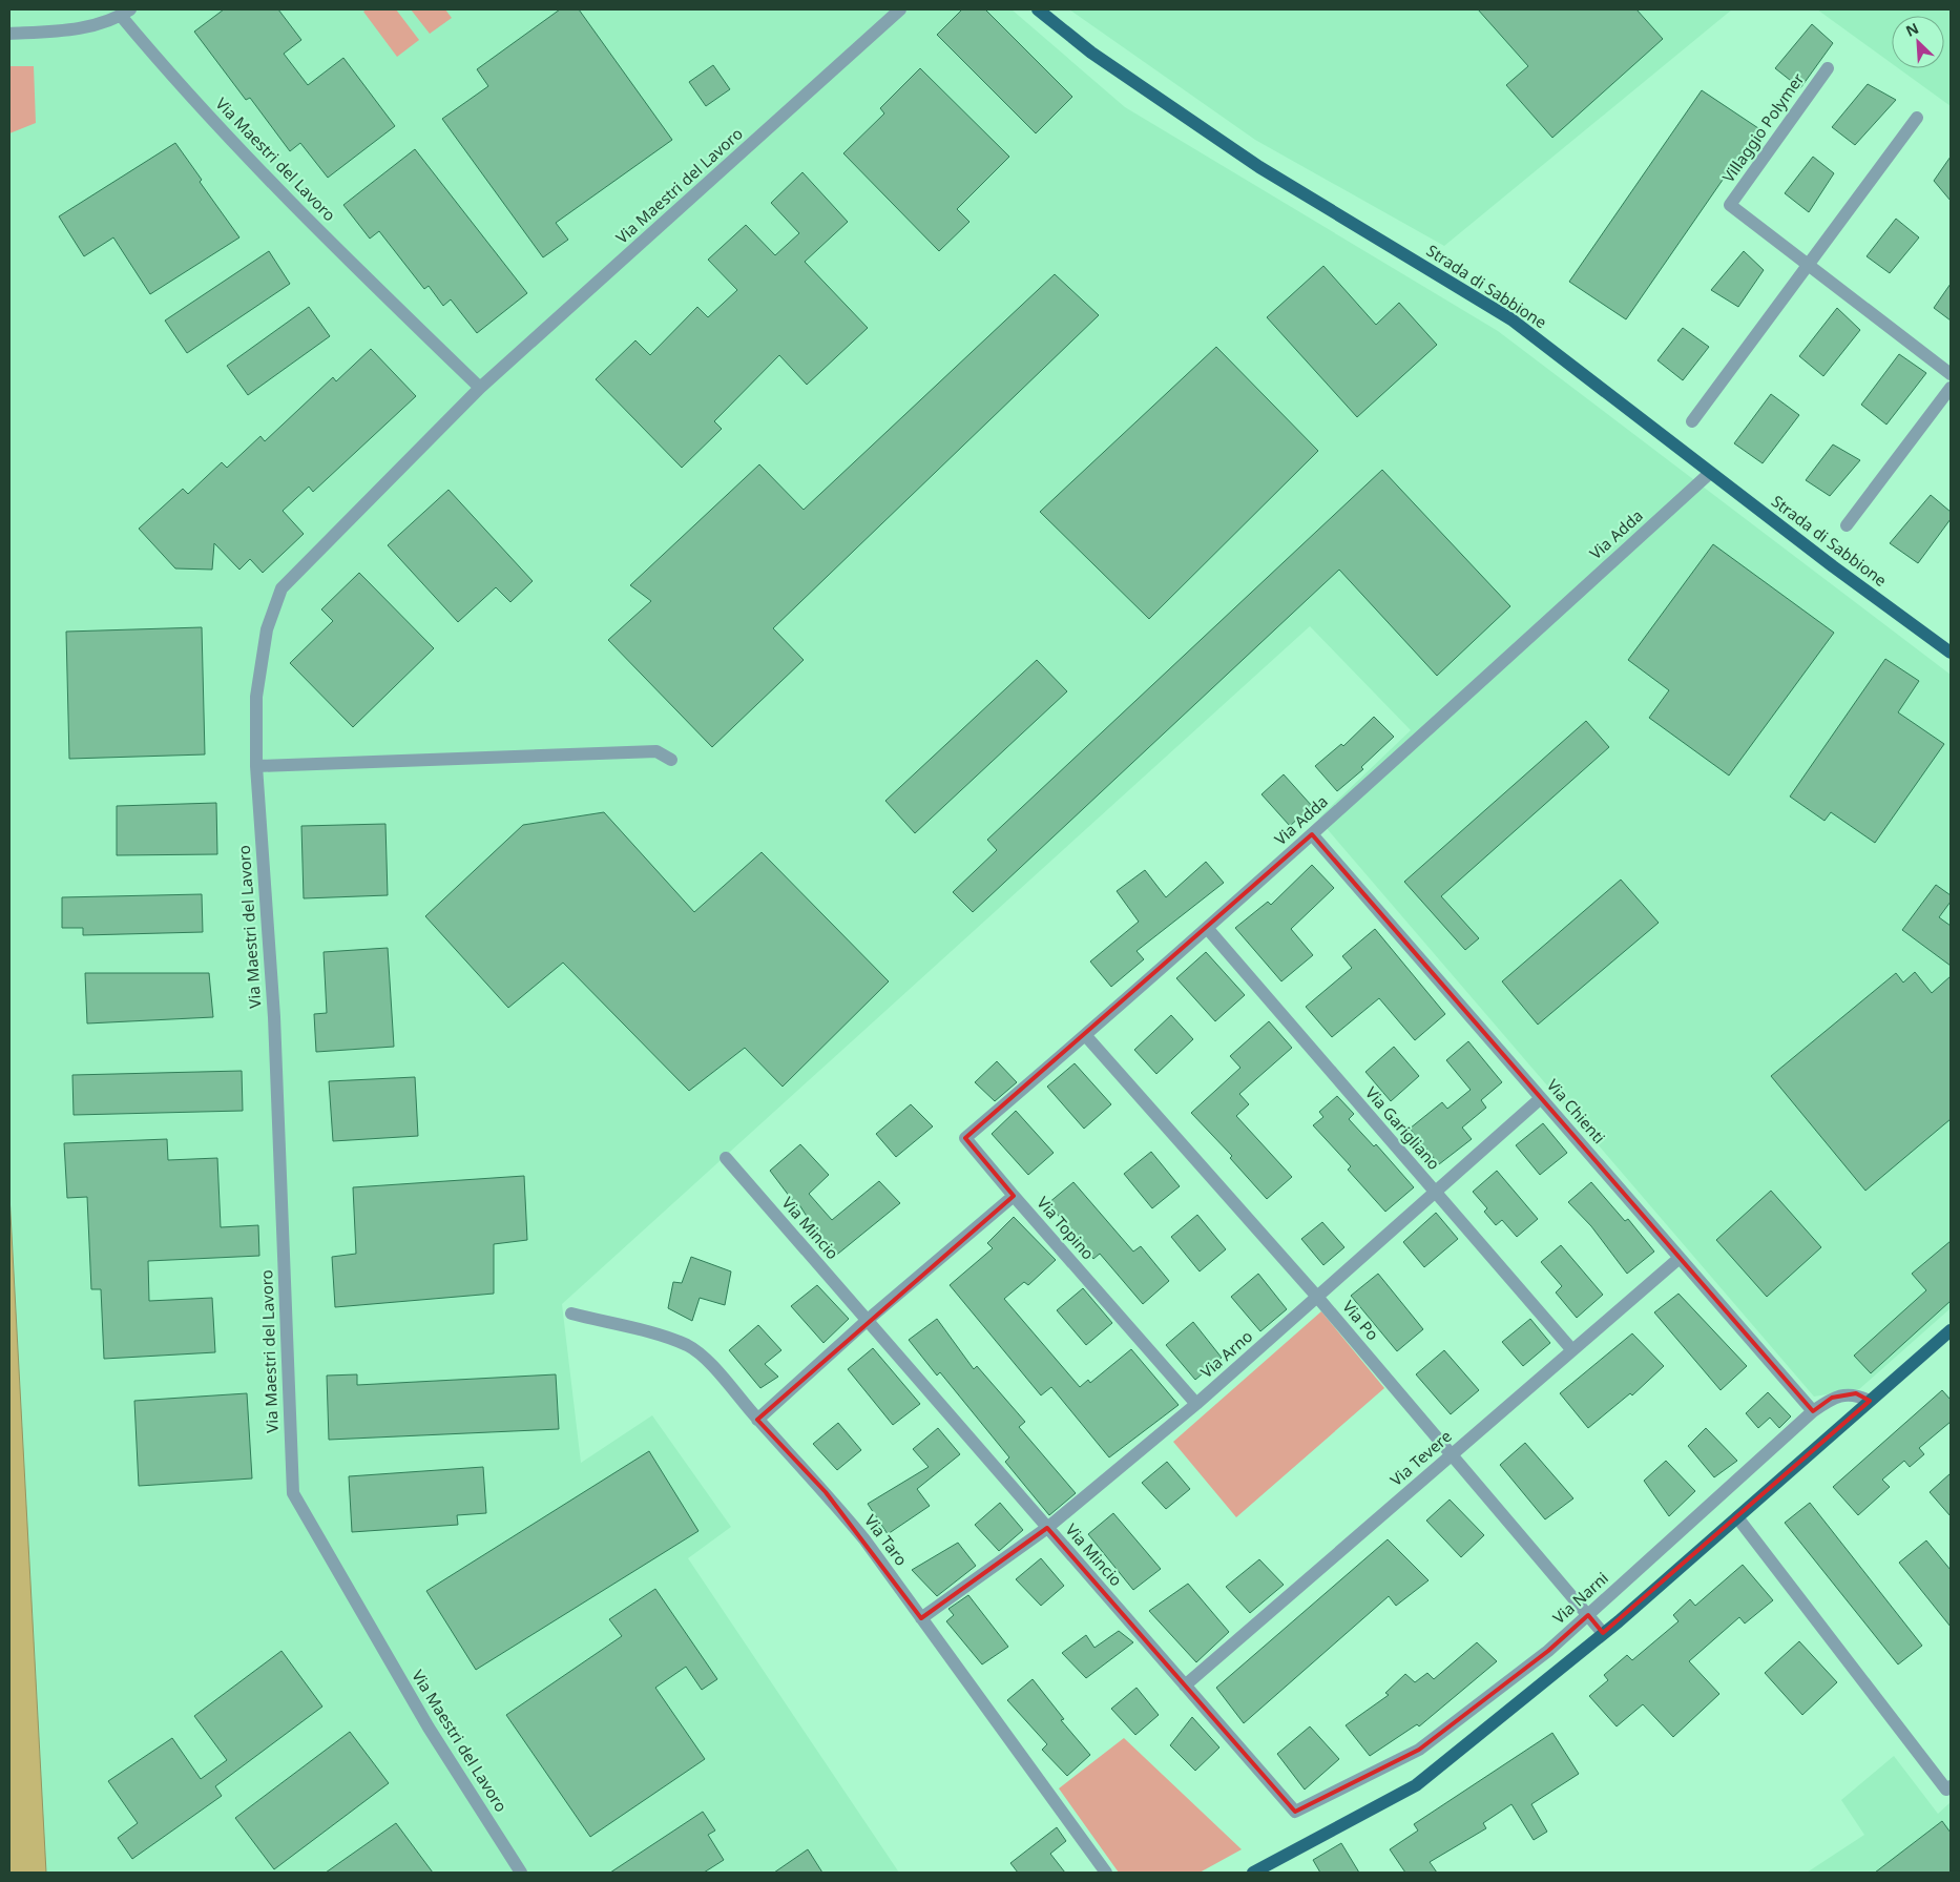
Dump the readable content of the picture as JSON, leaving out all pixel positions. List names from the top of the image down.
{
  "streets": {
    "main road": ["Strada di Sabbione"],
    "street": [
      "Villaggio Polymer",
      "Via Maestri del Lavoro",
      "Via Adda",
      "Via Chienti",
      "Via Garigliano",
      "Via Mincio",
      "Via Topino",
      "Via Po",
      "Via Arno",
      "Via Tevere",
      "Via Taro",
      "Via Narni"
    ]
  },
  "crossings": [
    ["Strada di Sabbione", "Via Adda"],
    ["Via Adda", "Via Chienti"],
    ["Via Adda", "Via Garigliano"],
    ["Via Adda", "Via Topino"],
    ["Via Adda", "Via Po"],
    ["Via Chienti", "Via Arno"],
    ["Via Chienti", "Via Tevere"],
    ["Via Chienti", "Via Narni"],
    ["Via Garigliano", "Via Arno"],
    ["Via Garigliano", "Via Tevere"],
    ["Via Mincio", "Via Topino"],
    ["Via Mincio", "Via Arno"],
    ["Via Mincio", "Via Tevere"],
    ["Via Mincio", "Via Narni"],
    ["Via Topino", "Via Arno"],
    ["Via Po", "Via Arno"],
    ["Via Po", "Via Tevere"],
    ["Via Po", "Via Narni"],
    ["Via Arno", "Via Taro"]
  ],
  "north": "top left"
}
